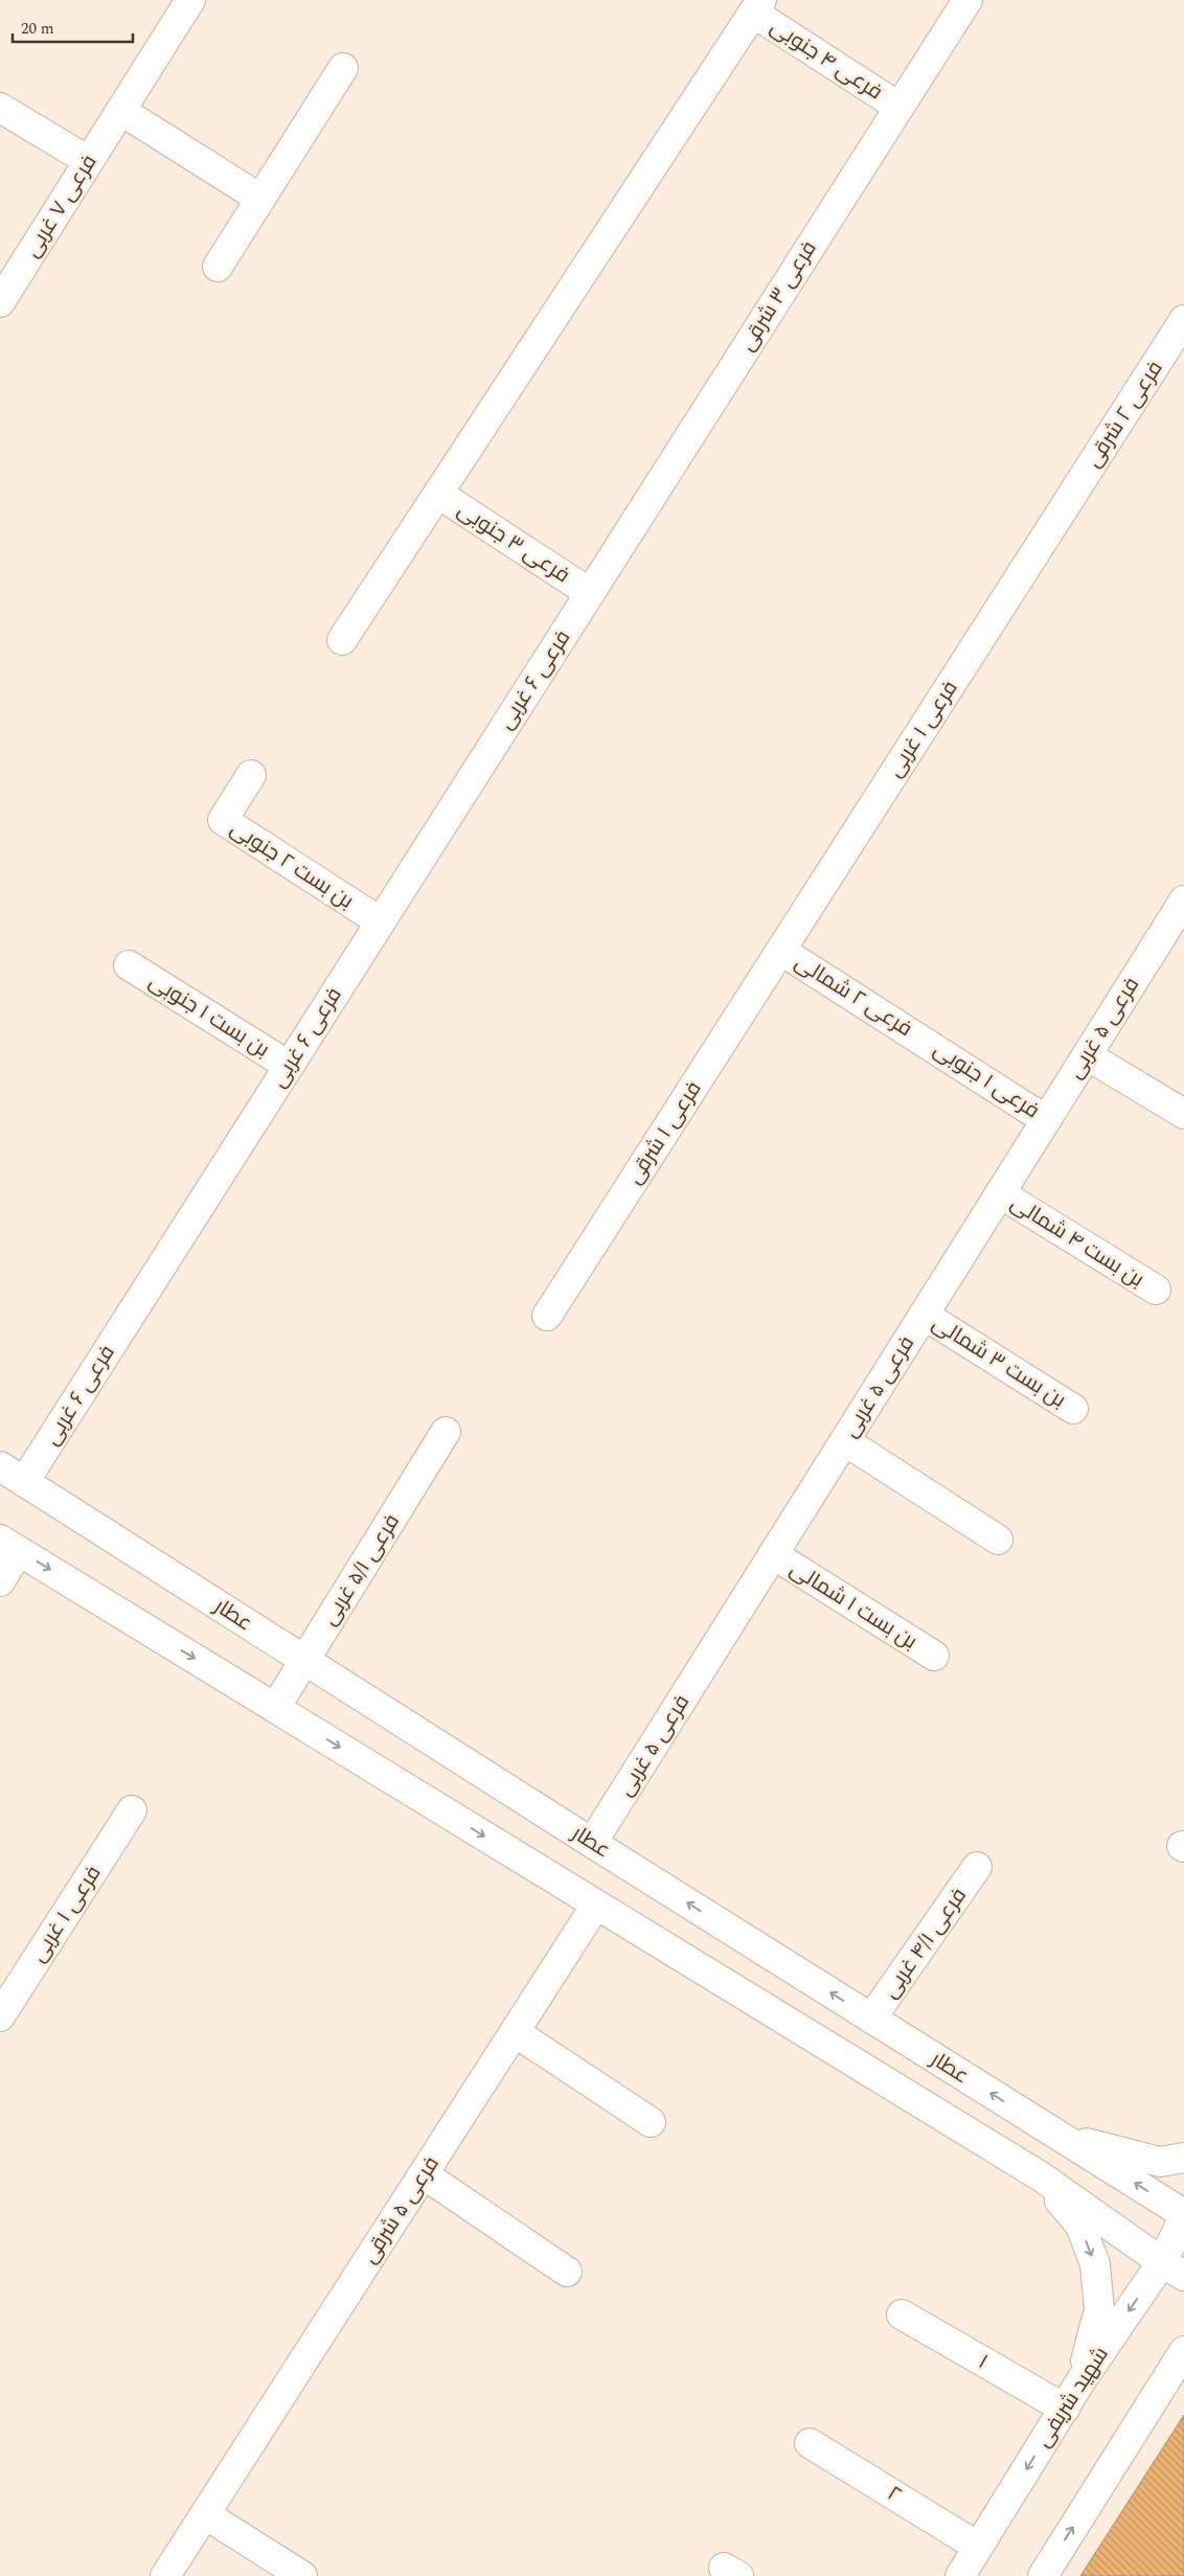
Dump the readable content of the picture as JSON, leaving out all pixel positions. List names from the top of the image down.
{
  "streets": {
    "street": [
      "فرعی ۴ جنوبی",
      "فرعی ۷ غربی",
      "فرعی ۳ شرقی",
      "فرعی ۲ شرقی",
      "فرعی ۳ جنوبی",
      "فرعی ۶ غربی",
      "فرعی ۱ غربی",
      "بن بست ۲ جنوبی",
      "فرعی ۲ شمالی",
      "بن بست ۱ جنوبی",
      "فرعی ۵ غربی",
      "فرعی ۱ جنوبی",
      "فرعی ۱ شرقی",
      "بن بست ۴ شمالی",
      "بن بست ۳ شمالی",
      "فرعی ۵/۱ غربی",
      "بن بست ۱ شمالی",
      "عطار",
      "فرعی ۴/۱ غربی",
      "فرعی ۵ شرقی",
      "۱",
      "شهید شریفی",
      "۲"
    ]
  },
  "crossings": [
    ["فرعی ۴ جنوبی", "فرعی ۳ شرقی"],
    ["فرعی ۳ شرقی", "فرعی ۳ جنوبی"],
    ["فرعی ۳ شرقی", "فرعی ۶ غربی"],
    ["فرعی ۲ شرقی", "فرعی ۱ غربی"],
    ["فرعی ۳ جنوبی", "فرعی ۶ غربی"],
    ["فرعی ۶ غربی", "بن بست ۲ جنوبی"],
    ["فرعی ۶ غربی", "بن بست ۱ جنوبی"],
    ["فرعی ۶ غربی", "عطار"],
    ["فرعی ۱ غربی", "فرعی ۲ شمالی"],
    ["فرعی ۱ غربی", "فرعی ۱ شرقی"],
    ["فرعی ۲ شمالی", "فرعی ۱ جنوبی"],
    ["فرعی ۲ شمالی", "فرعی ۱ شرقی"],
    ["فرعی ۵ غربی", "فرعی ۱ جنوبی"],
    ["فرعی ۵ غربی", "بن بست ۴ شمالی"],
    ["فرعی ۵ غربی", "بن بست ۳ شمالی"],
    ["فرعی ۵ غربی", "بن بست ۱ شمالی"],
    ["فرعی ۵ غربی", "عطار"],
    ["فرعی ۵/۱ غربی", "عطار"],
    ["عطار", "فرعی ۴/۱ غربی"],
    ["عطار", "شهید شریفی"],
    ["۱", "شهید شریفی"],
    ["شهید شریفی", "۲"]
  ],
  "scale_bar": "20 m"
}
